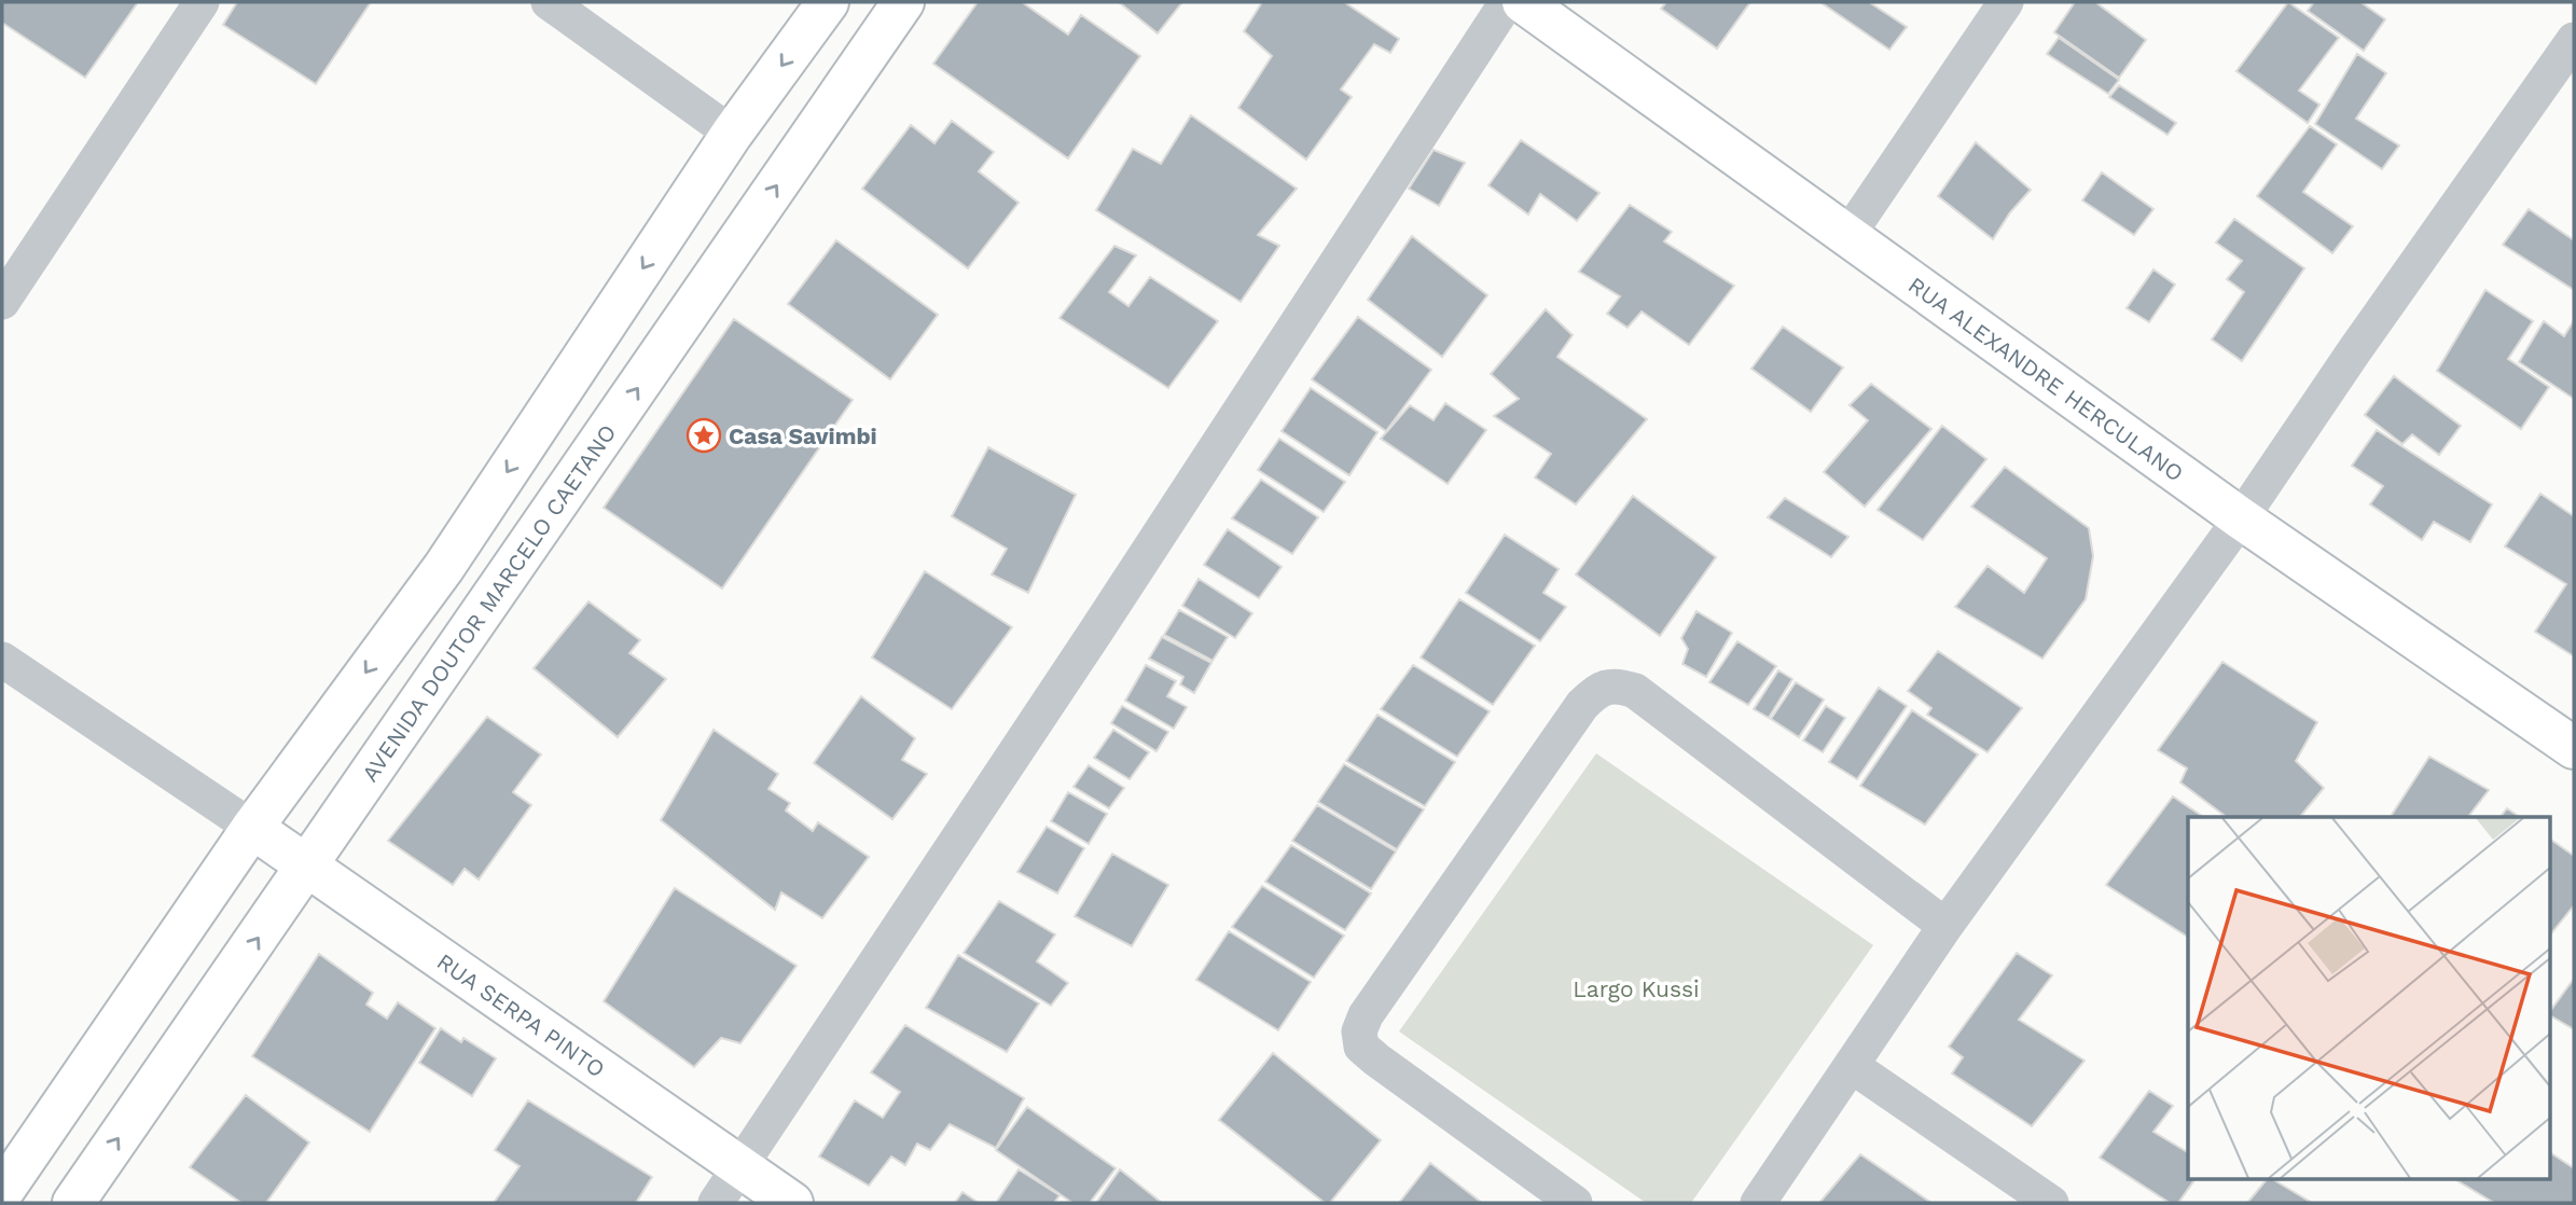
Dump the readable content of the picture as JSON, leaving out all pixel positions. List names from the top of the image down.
{
  "streets": {
    "street": ["RUA ALEXANDRE HERCULANO", "AVENIDA DOUTOR MARCELO CAETANO", "RUA SERPA PINTO"]
  },
  "crossings": [
    ["AVENIDA DOUTOR MARCELO CAETANO", "RUA SERPA PINTO"]
  ],
  "parks": ["Largo Kussi"],
  "places": {
    "place": ["Casa Savimbi"]
  }
}
